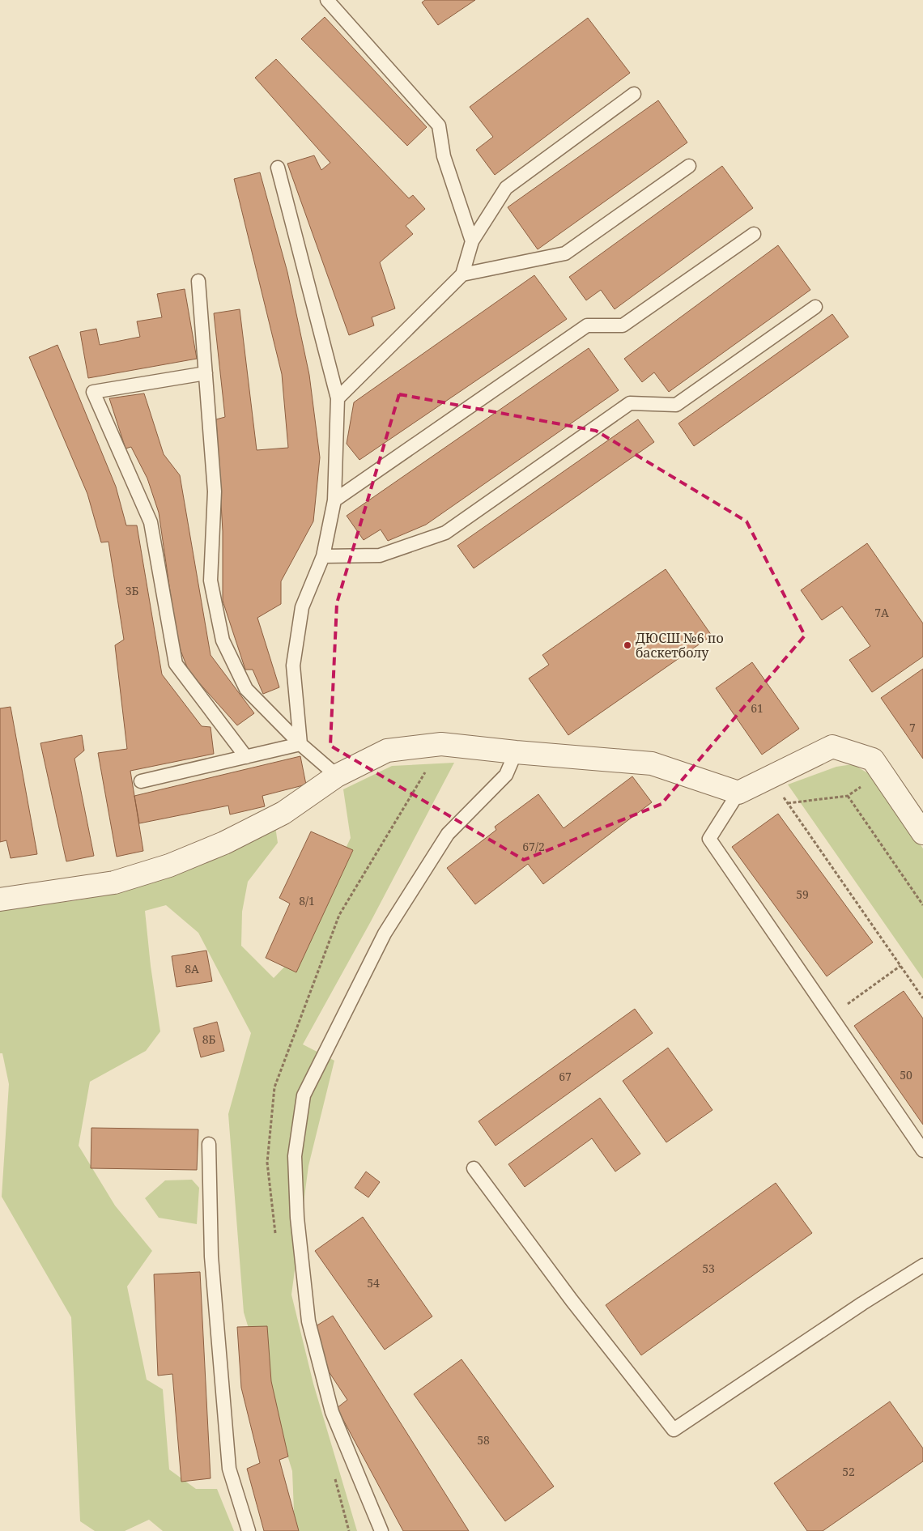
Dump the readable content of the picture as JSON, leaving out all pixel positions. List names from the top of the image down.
{
  "places": ["ДЮСШ №6 по баскетболу"],
  "house_numbers": [
    "3Б",
    "7А",
    "61",
    "7",
    "67/2",
    "59",
    "8/1",
    "8А",
    "8Б",
    "50",
    "67",
    "53",
    "54",
    "58",
    "52"
  ]
}
